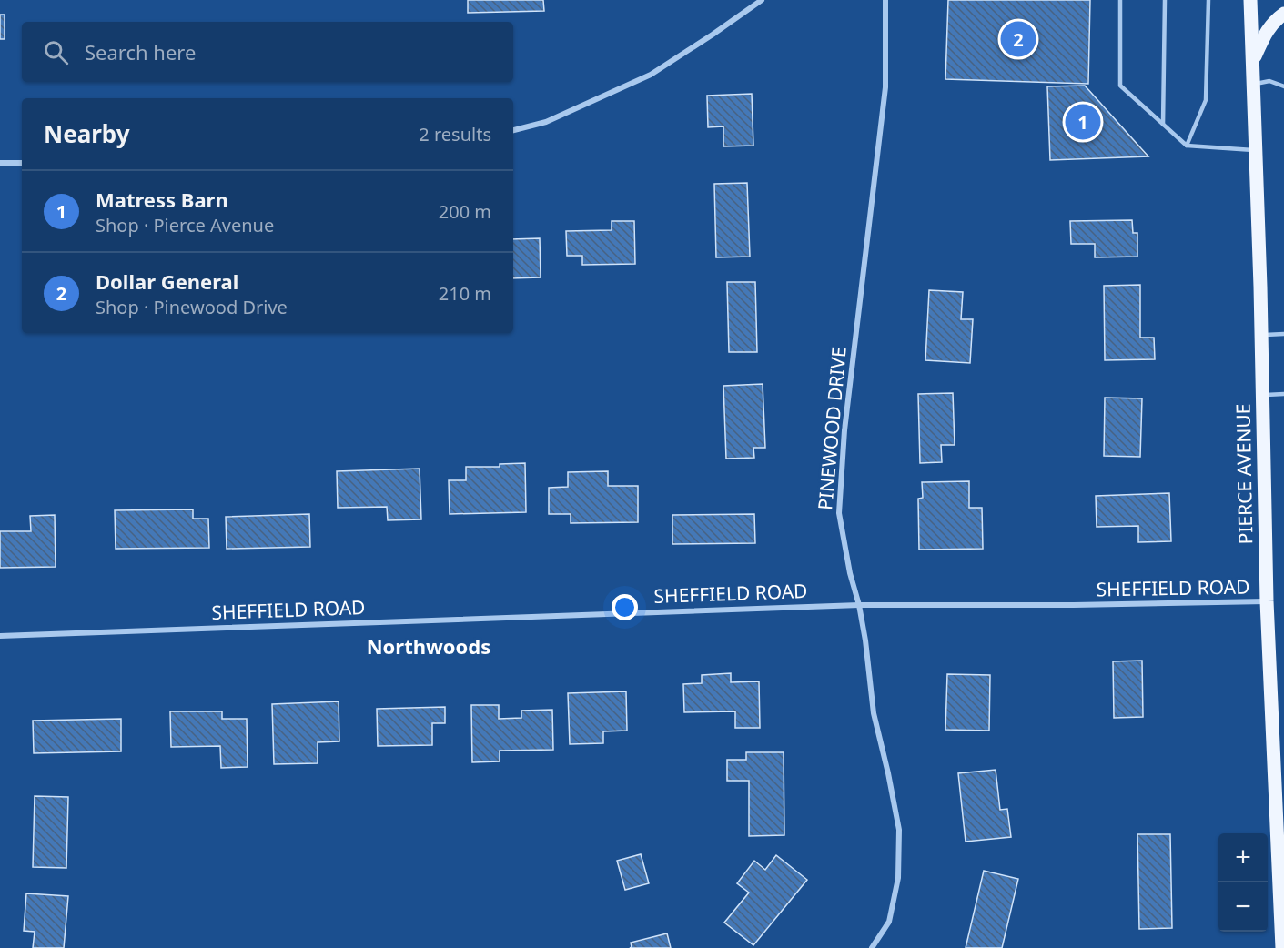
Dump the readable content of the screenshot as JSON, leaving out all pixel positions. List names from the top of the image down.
{
  "streets": {
    "main road": ["PIERCE AVENUE"],
    "street": ["PINEWOOD DRIVE", "SHEFFIELD ROAD"]
  },
  "crossings": [
    ["PINEWOOD DRIVE", "SHEFFIELD ROAD"],
    ["PIERCE AVENUE", "SHEFFIELD ROAD"]
  ],
  "districts": ["Northwoods"],
  "page": {
    "pins": ["2", "1"],
    "search": "Search here",
    "heading": ["Nearby", "2 results"],
    "list": [
      {
        "mark": "1",
        "name": "Matress Barn",
        "note": "Shop · Pierce Avenue",
        "value": "200 m"
      },
      {
        "mark": "2",
        "name": "Dollar General",
        "note": "Shop · Pinewood Drive",
        "value": "210 m"
      }
    ],
    "map_buttons": ["+", "−"]
  }
}
